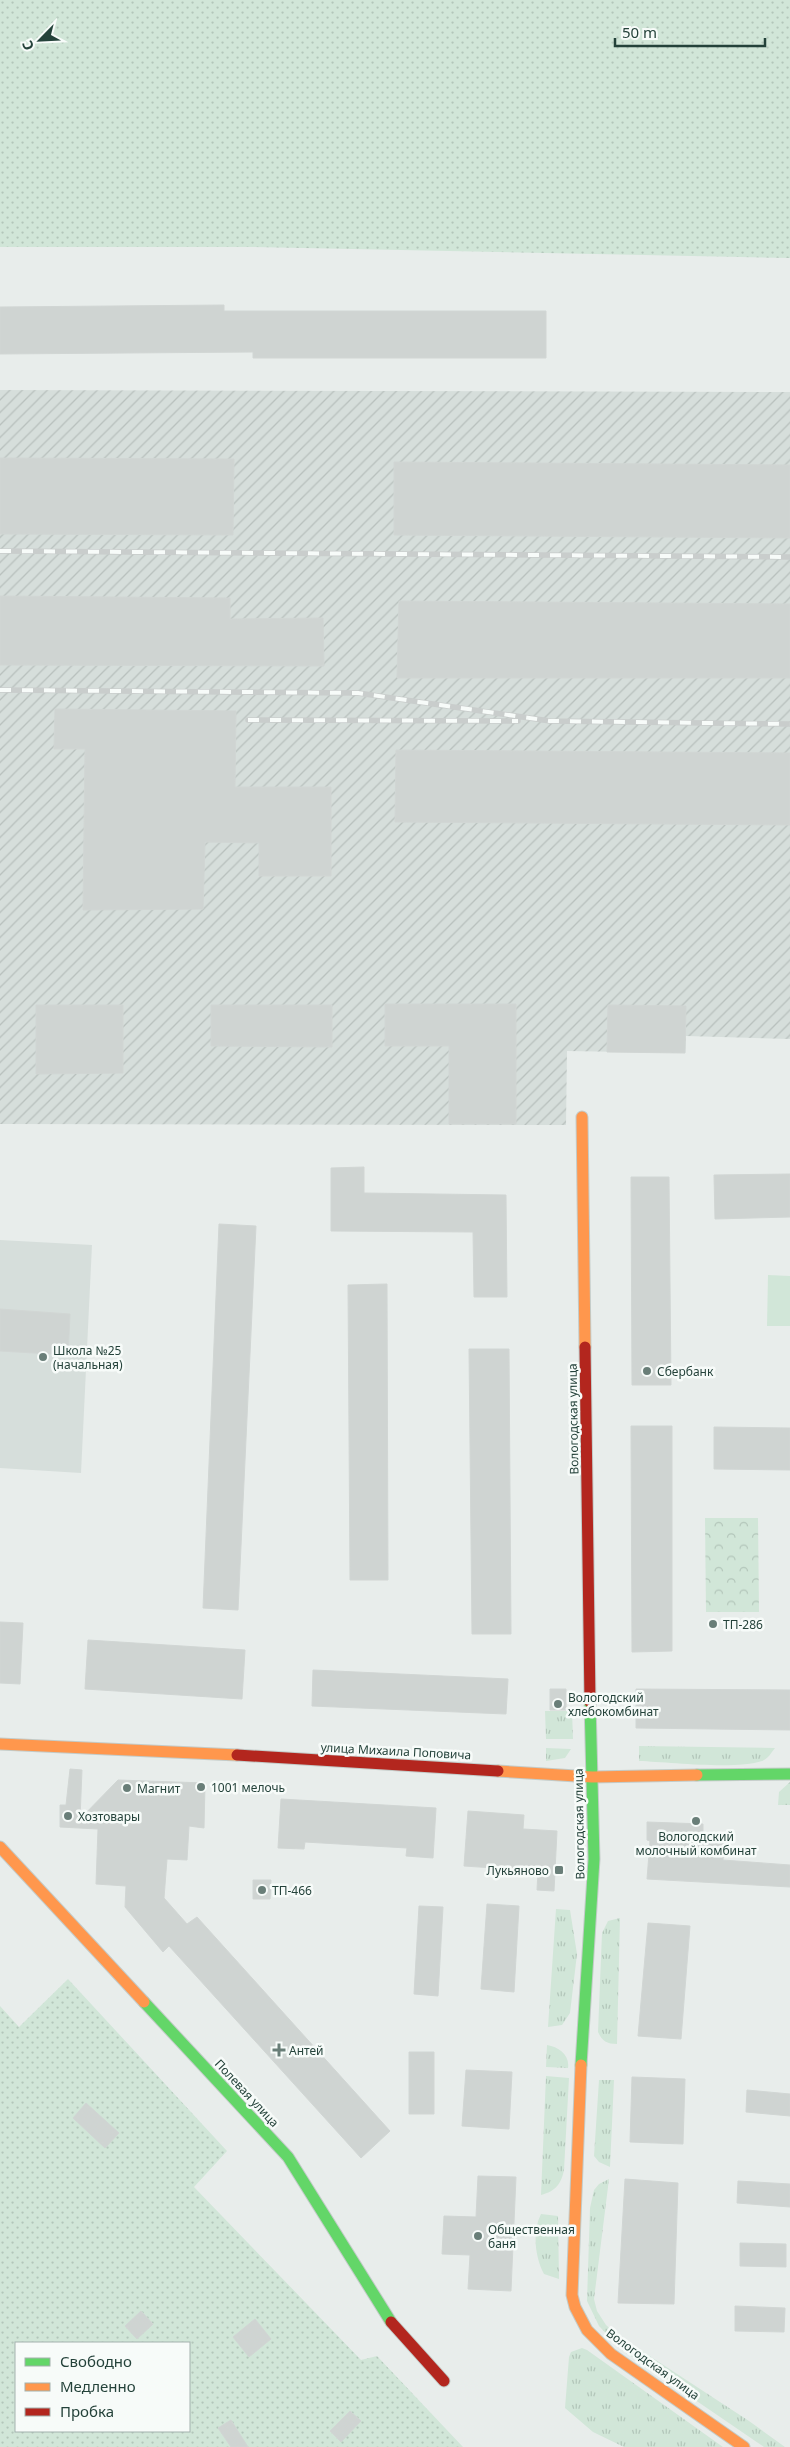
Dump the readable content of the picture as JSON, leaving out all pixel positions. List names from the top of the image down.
{
  "streets": {
    "street": ["Вологодская улица", "улица Михаила Поповича", "Полевая улица"]
  },
  "crossings": [
    ["Вологодская улица", "улица Михаила Поповича"]
  ],
  "places": {
    "other": [
      "Школа №25 (начальная)",
      "Сбербанк",
      "ТП-286",
      "Вологодский хлебокомбинат",
      "1001 мелочь",
      "Магнит",
      "Хозтовары",
      "Вологодский молочный комбинат",
      "ТП-466",
      "Общественная баня"
    ],
    "transit": ["Лукьяново"],
    "health": ["Антей"]
  },
  "legend": ["Свободно", "Медленно", "Пробка"],
  "scale_bar": "50 m",
  "north": "bottom left"
}
